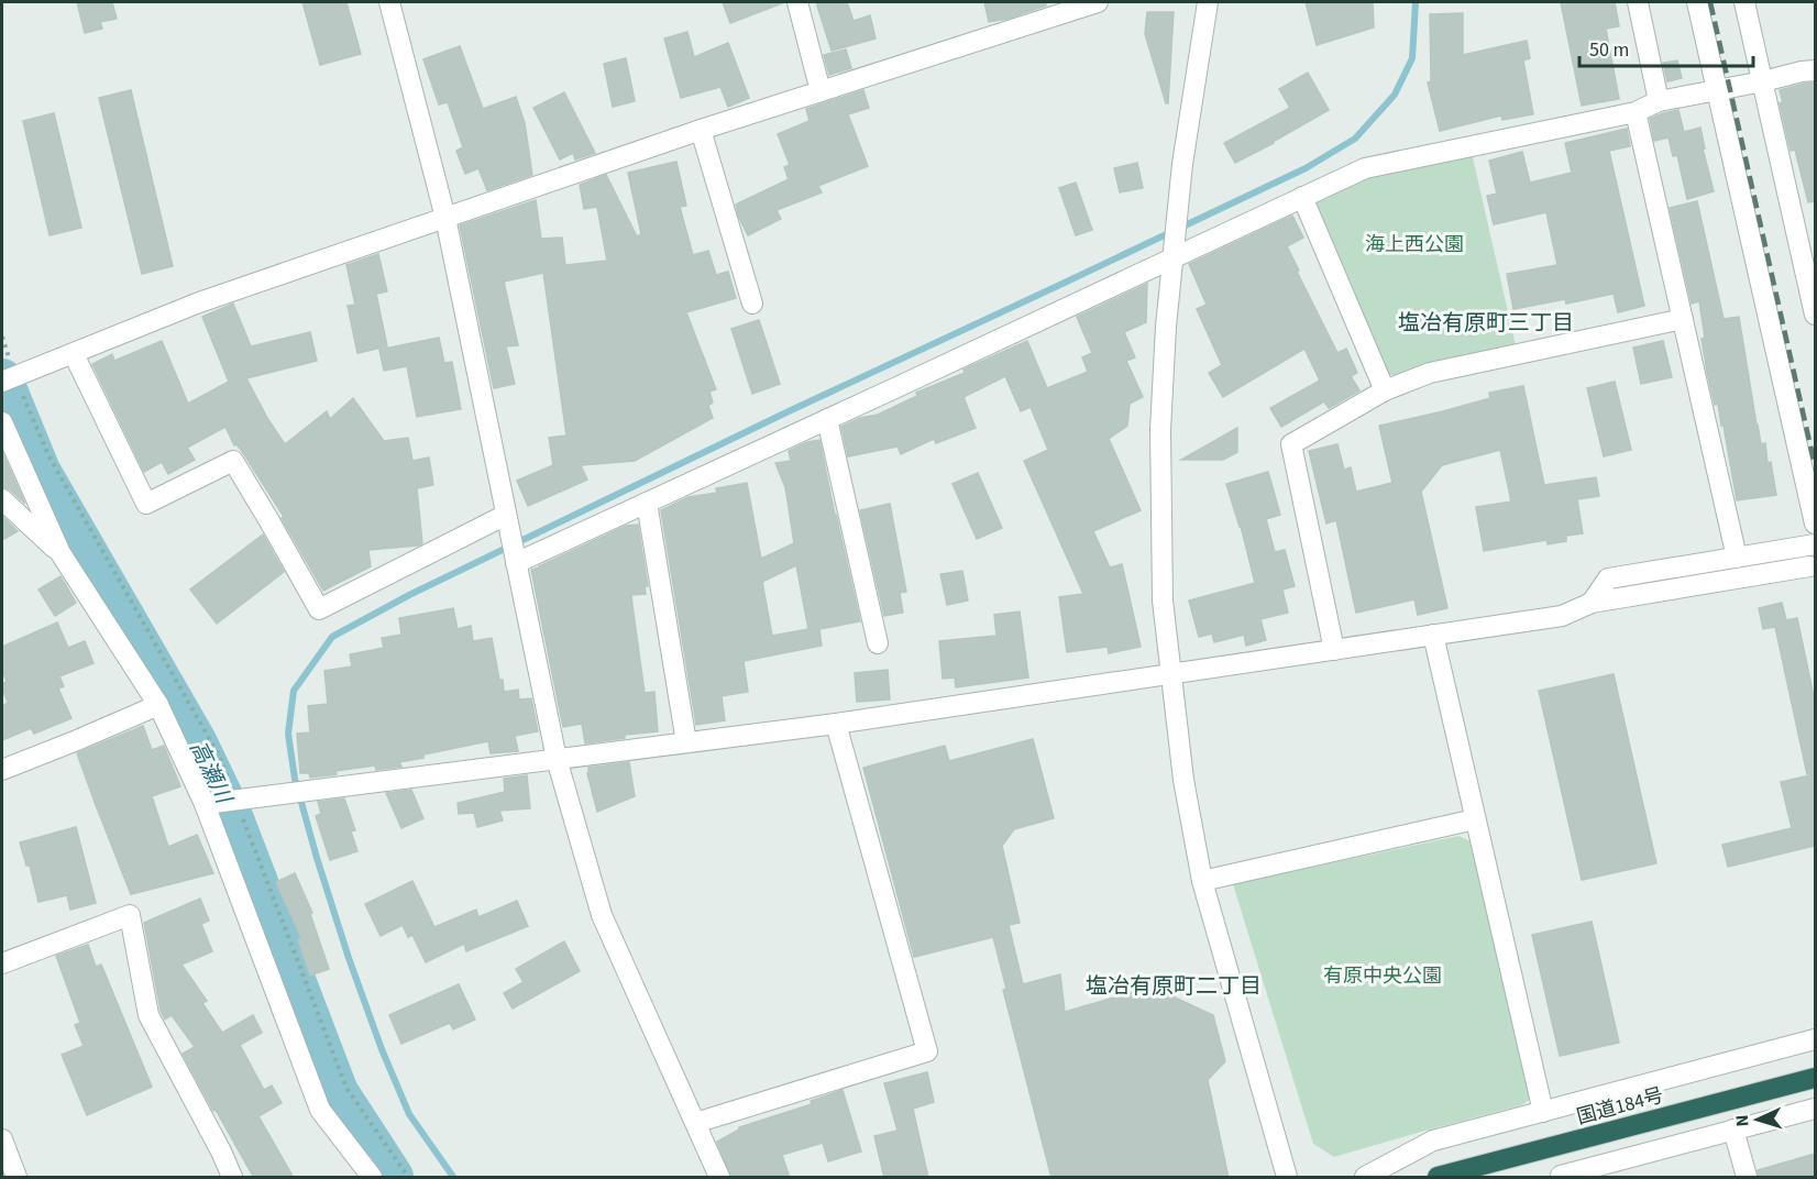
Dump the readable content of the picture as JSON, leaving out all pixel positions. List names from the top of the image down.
{
  "streets": {
    "highway": ["国道184号"]
  },
  "districts": ["塩冶有原町三丁目", "塩冶有原町二丁目"],
  "water": ["高瀬川"],
  "parks": ["海上西公園", "有原中央公園"],
  "scale_bar": "50 m",
  "north": "left"
}
